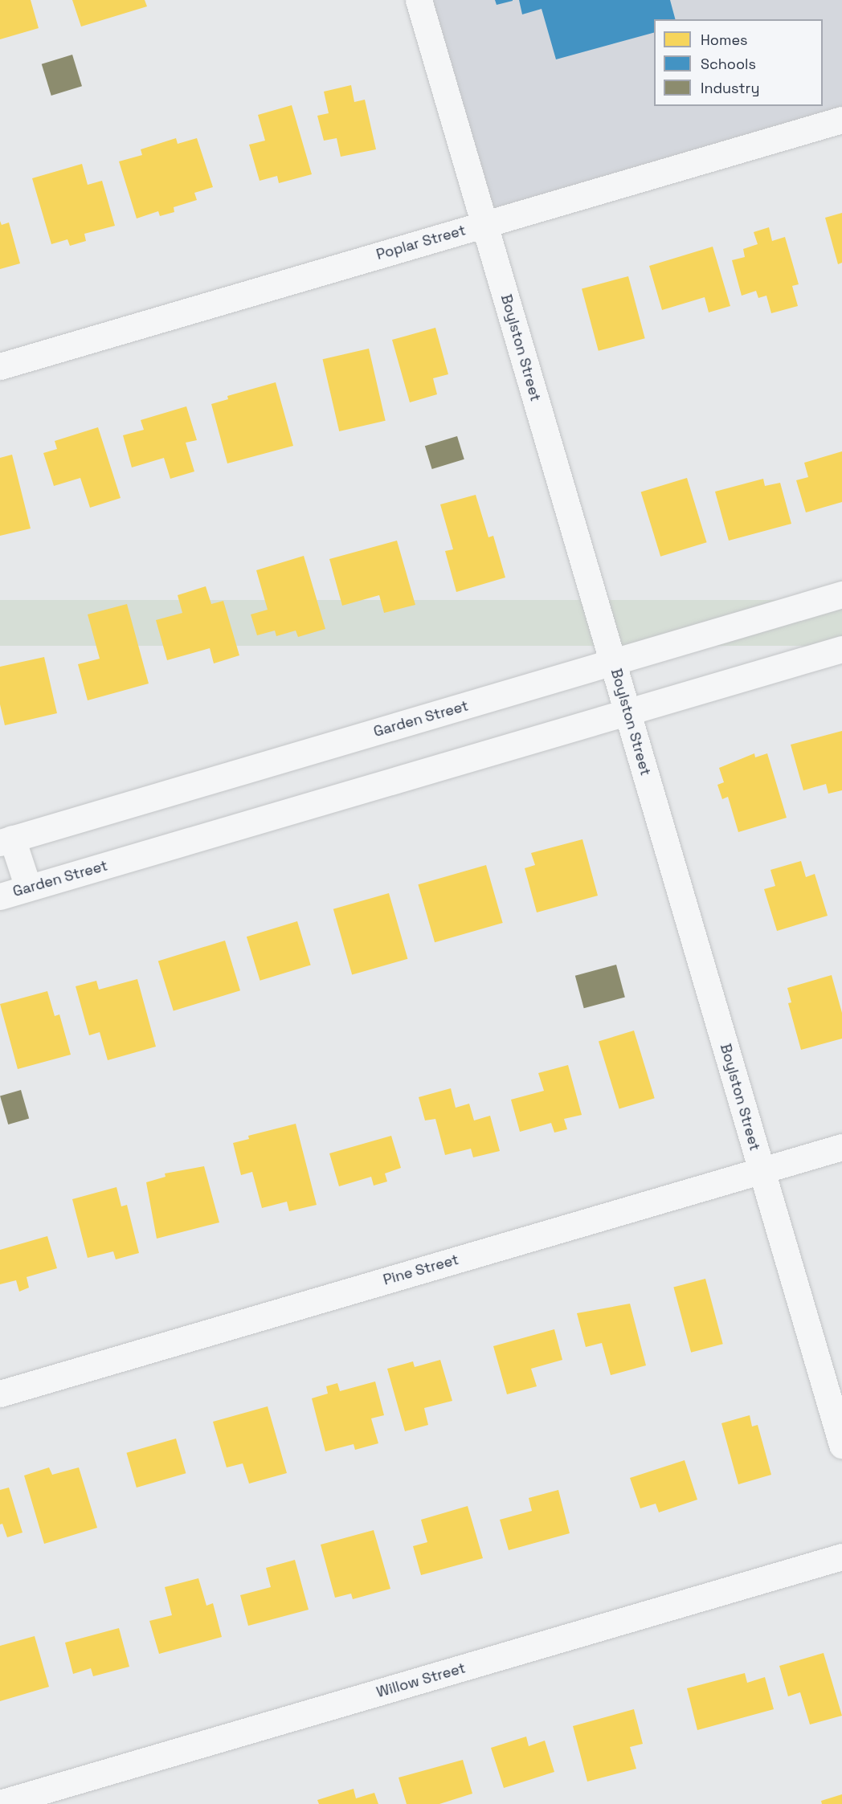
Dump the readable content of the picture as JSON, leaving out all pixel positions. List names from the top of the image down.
{
  "streets": {
    "street": [
      "Poplar Street",
      "Boylston Street",
      "Garden Street",
      "Pine Street",
      "Willow Street"
    ]
  },
  "crossings": [
    ["Poplar Street", "Boylston Street"],
    ["Boylston Street", "Garden Street"],
    ["Boylston Street", "Pine Street"]
  ],
  "legend": ["Homes", "Schools", "Industry"]
}
